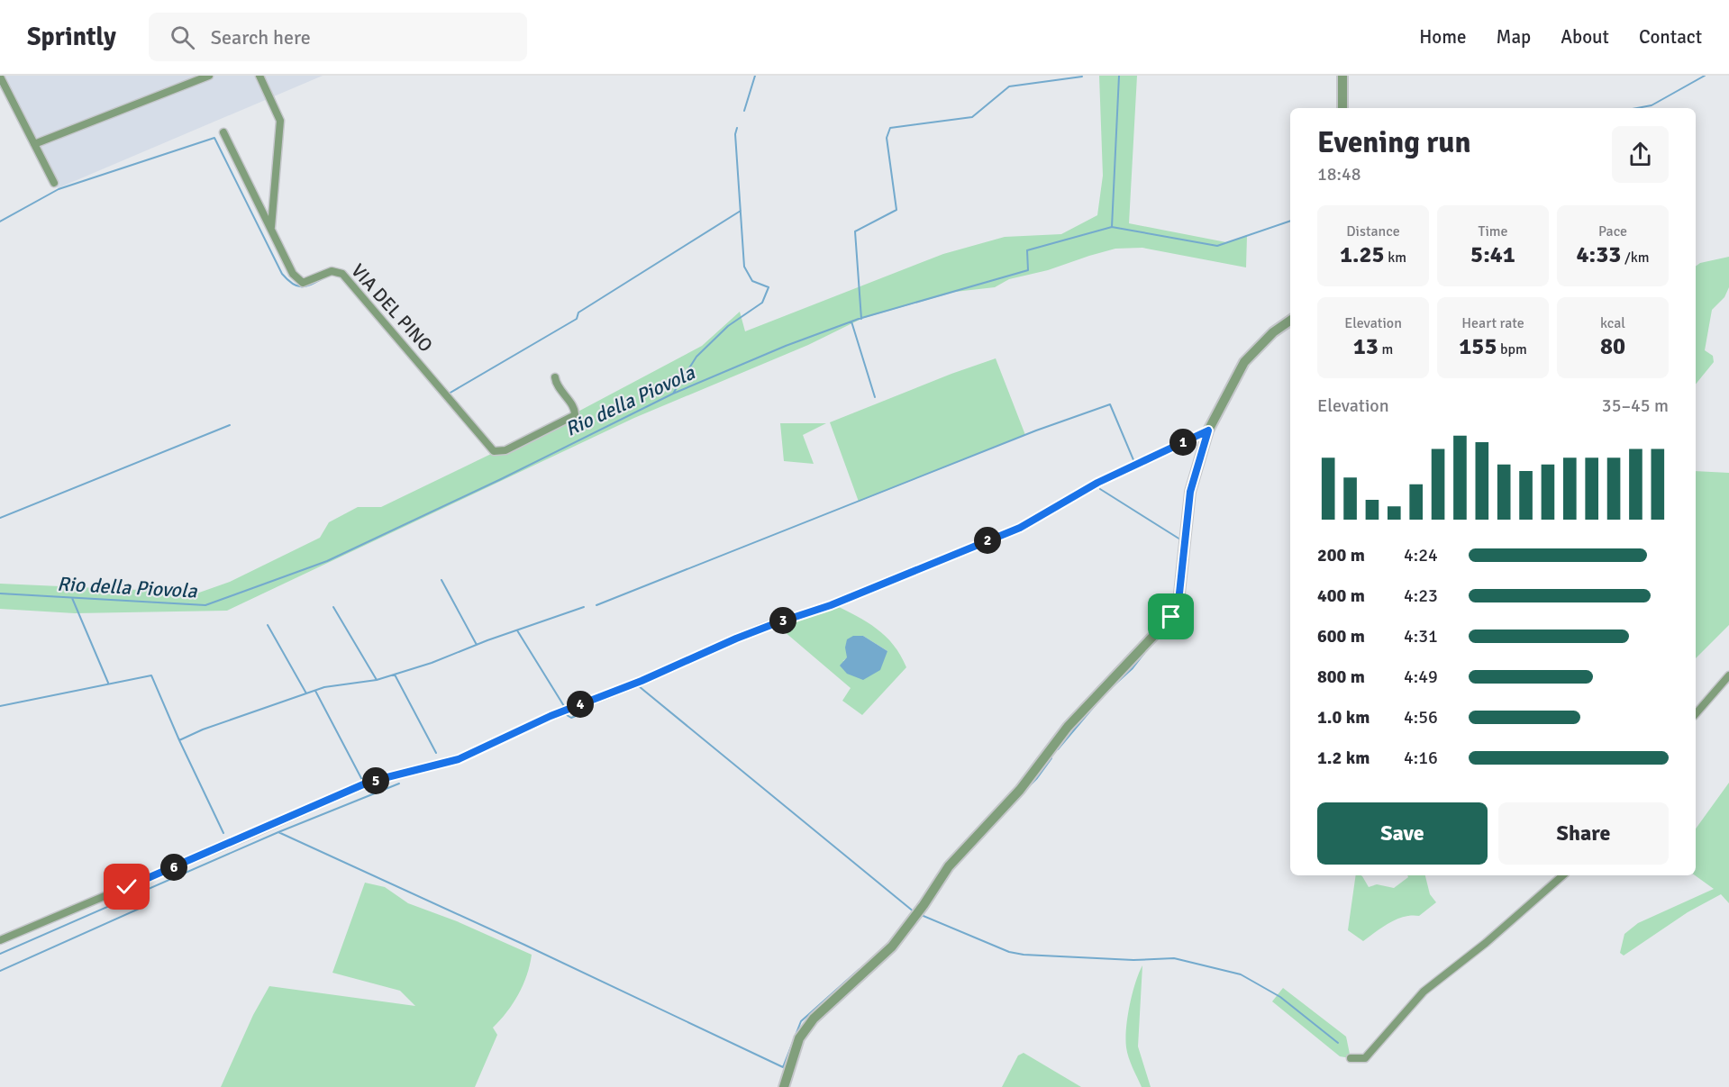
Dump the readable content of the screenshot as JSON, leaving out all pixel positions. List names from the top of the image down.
{
  "streets": {
    "street": ["VIA DEL PINO"]
  },
  "water": ["Rio della Piovola"],
  "page": {
    "header": "Sprintly",
    "search": "Search here",
    "nav": [
      "Home",
      "Map",
      "About",
      "Contact"
    ],
    "heading": ["Evening run", "18:48"],
    "stats": [
      ["Distance", "1.25 km"],
      ["Time", "5:41"],
      ["Pace", "4:33 /km"],
      ["Elevation", "13 m"],
      ["Heart rate", "155 bpm"],
      ["kcal", "80"]
    ],
    "chart": ["Elevation", "35–45 m"],
    "pins": [
      "1",
      "2",
      "3",
      "4",
      "5",
      "6"
    ],
    "list": [
      {
        "name": "200 m",
        "note": "4:24"
      },
      {
        "name": "400 m",
        "note": "4:23"
      },
      {
        "name": "600 m",
        "note": "4:31"
      },
      {
        "name": "800 m",
        "note": "4:49"
      },
      {
        "name": "1.0 km",
        "note": "4:56"
      },
      {
        "name": "1.2 km",
        "note": "4:16"
      }
    ],
    "buttons": ["Save", "Share"]
  }
}
